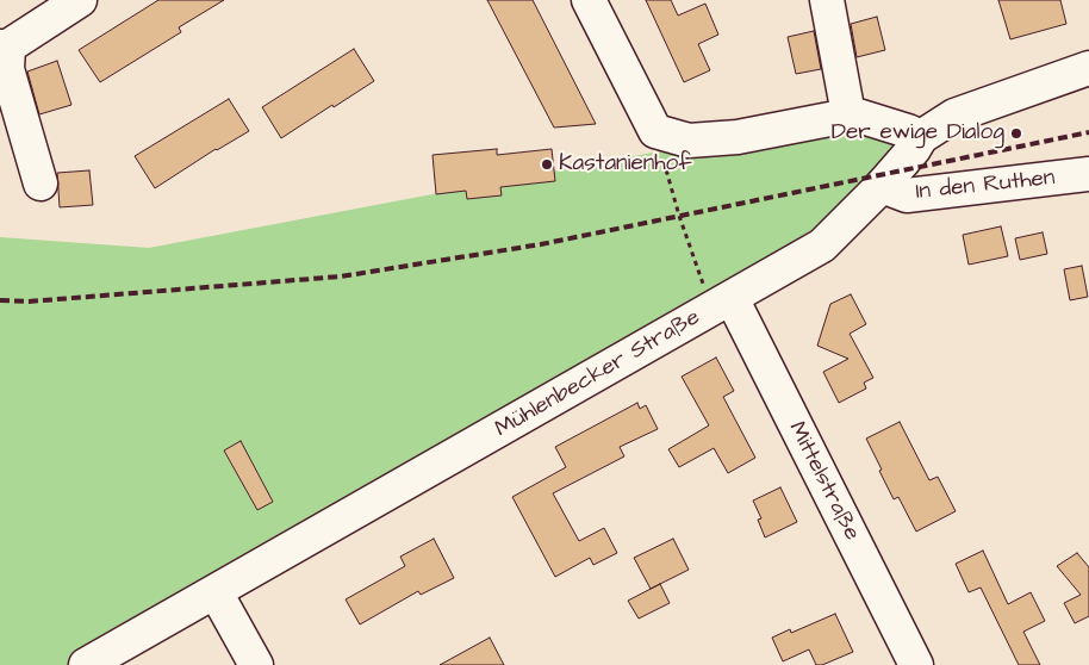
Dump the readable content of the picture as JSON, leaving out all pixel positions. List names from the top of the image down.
{
  "streets": {
    "street": ["In den Ruthen", "Mühlenbecker Straße", "Mittelstraße"]
  },
  "crossings": [
    ["In den Ruthen", "Mühlenbecker Straße"],
    ["Mühlenbecker Straße", "Mittelstraße"]
  ],
  "places": ["Der ewige Dialog", "Kastanienhof"]
}
